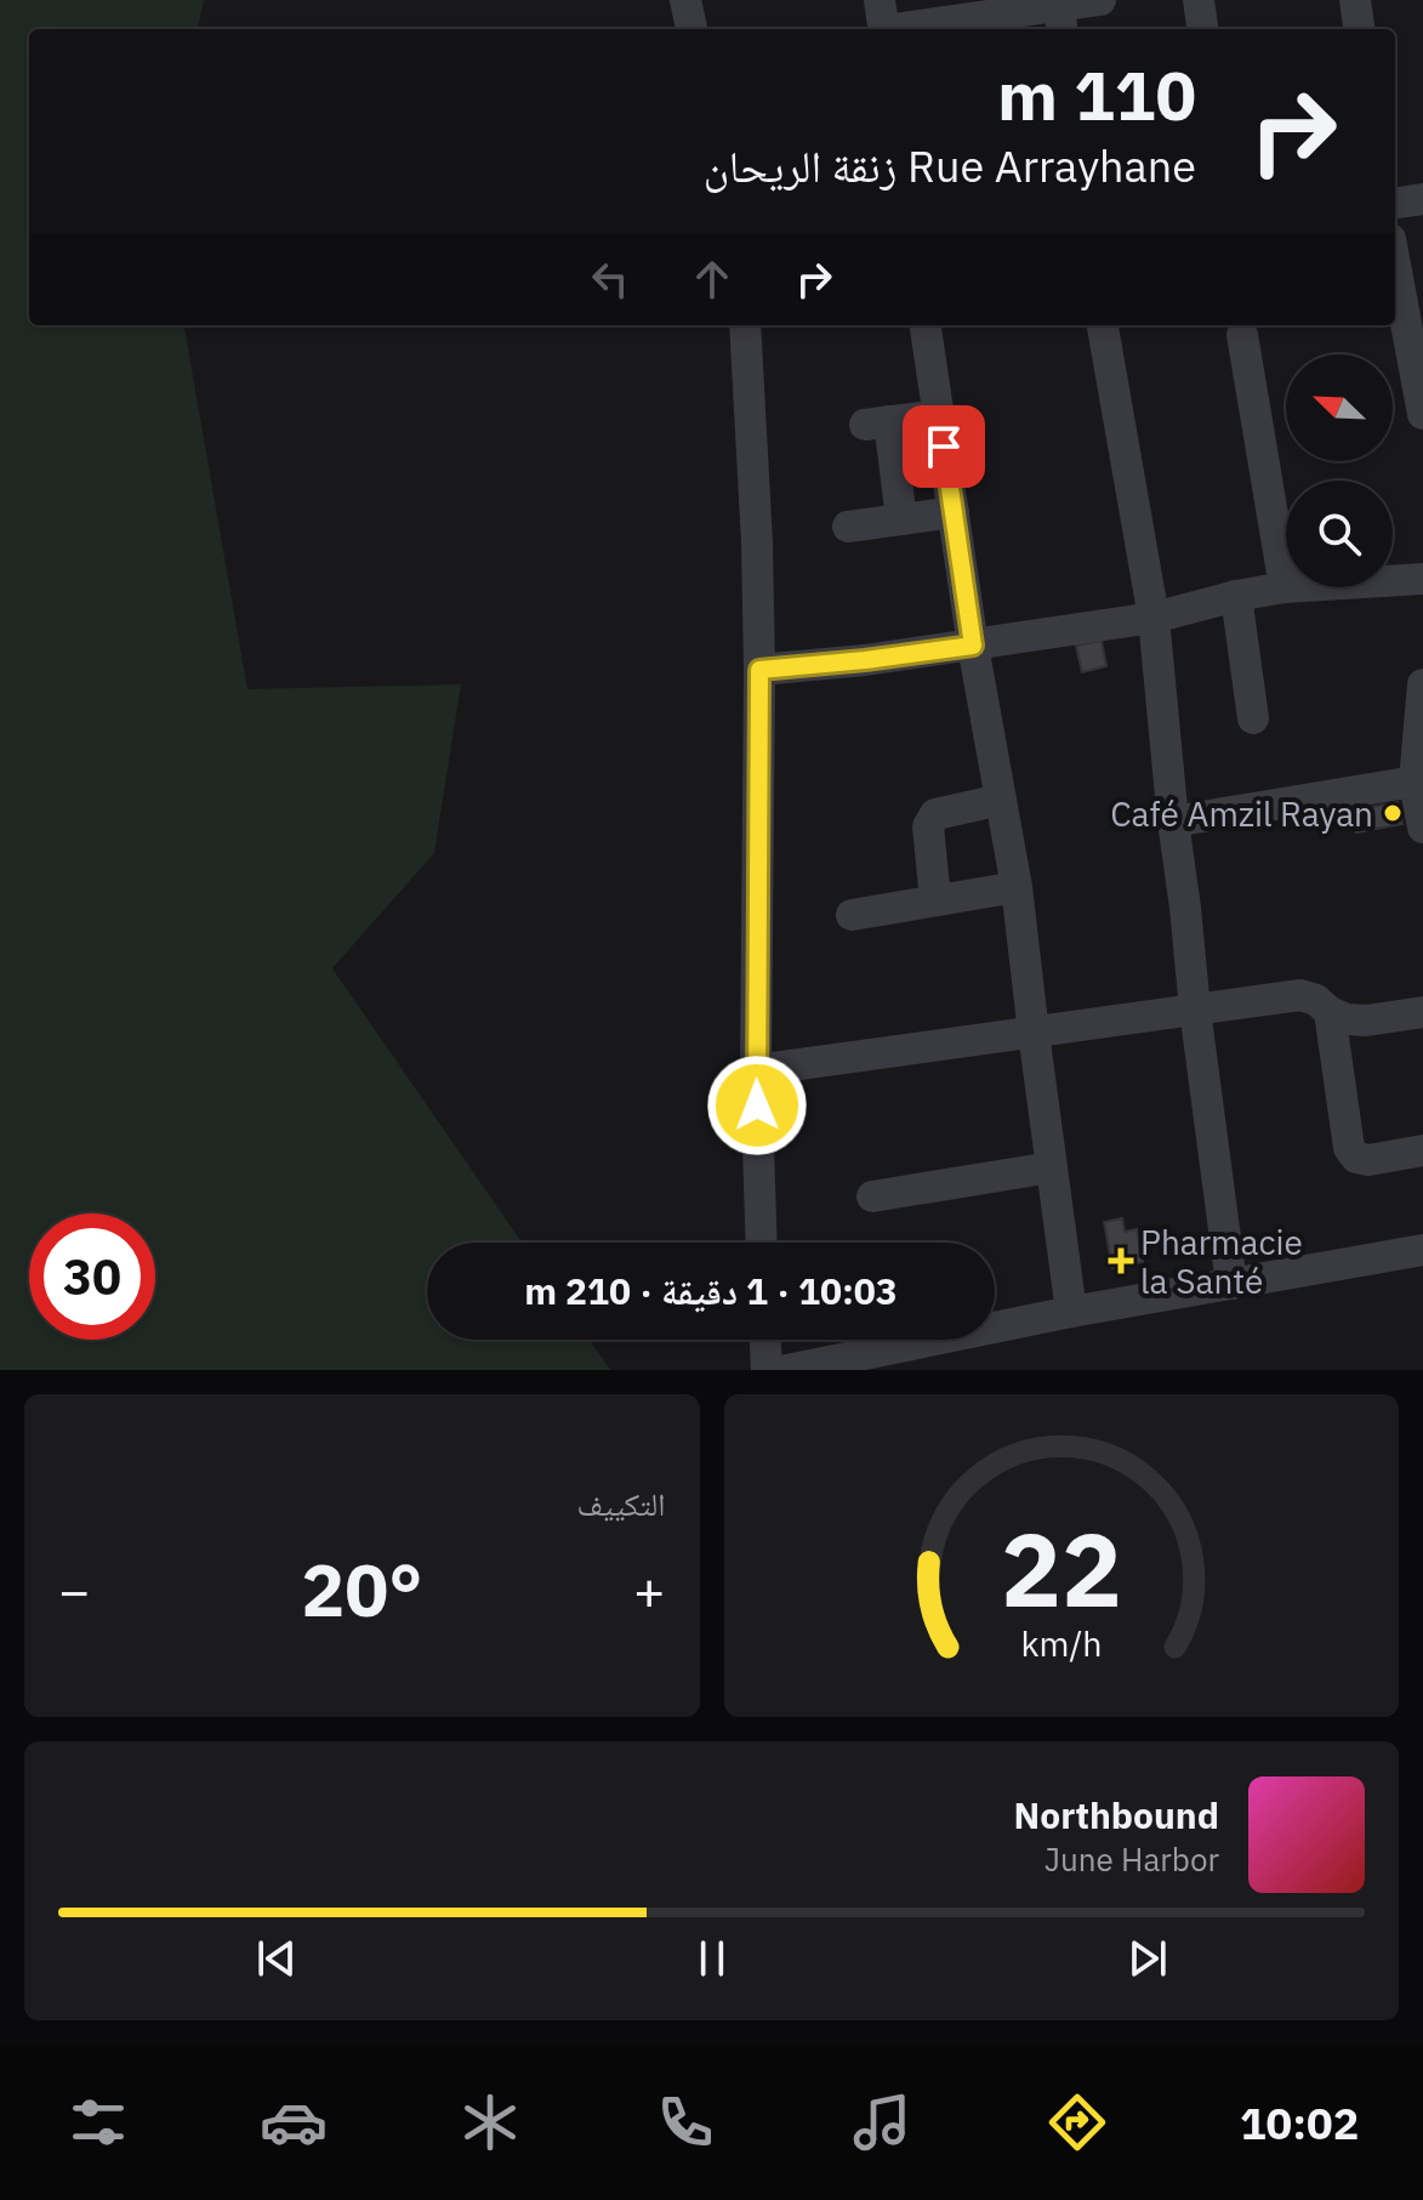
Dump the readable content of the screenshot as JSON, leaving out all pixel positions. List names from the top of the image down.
{
  "places": {
    "other": ["Café Amzil Rayan"],
    "health": ["Pharmacie la Santé"]
  },
  "north": "top left",
  "page": {
    "turn": ["110 m", "Rue Arrayhane زنقة الريحان"],
    "limit": "30",
    "trip": "10:03 · 1 دقيقة · 210 m",
    "tile": "التكييف",
    "heat": ["−", "20°", "+"],
    "song": ["Northbound", "June Harbor"],
    "tabs": "10:02",
    "gauge": ["22", "km/h"]
  }
}
